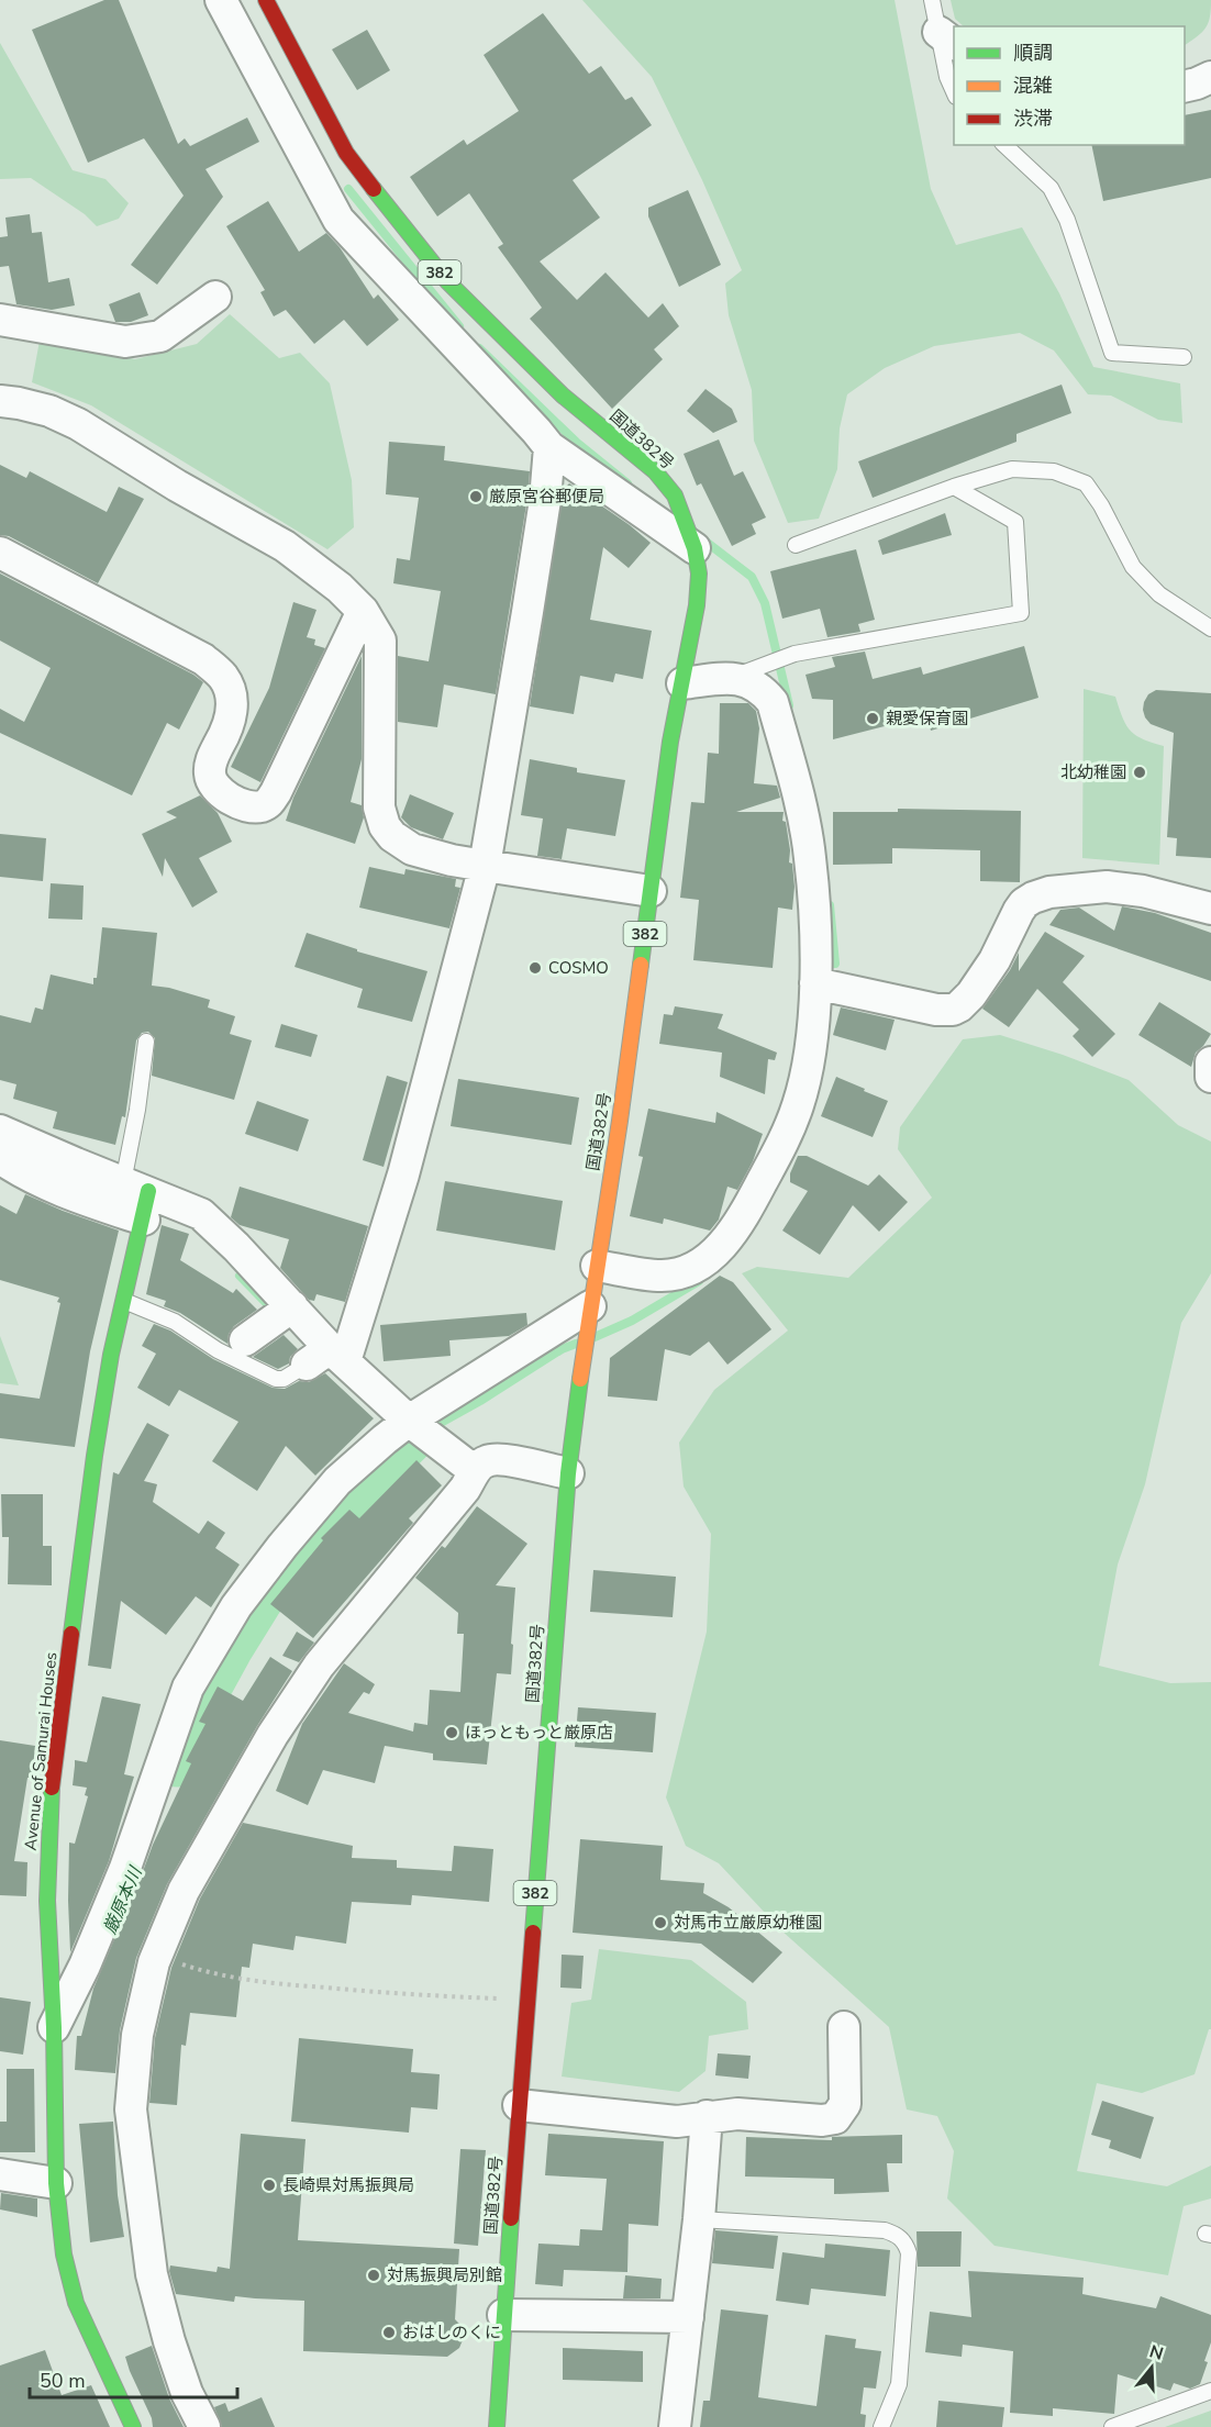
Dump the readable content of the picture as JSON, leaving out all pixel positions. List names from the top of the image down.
{
  "streets": {
    "main road": ["382", "国道382号", "Avenue of Samurai Houses"]
  },
  "water": ["厳原本川"],
  "places": [
    "厳原宮谷郵便局",
    "親愛保育園",
    "北幼稚園",
    "COSMO",
    "ほっともっと厳原店",
    "対馬市立厳原幼稚園",
    "長崎県対馬振興局",
    "対馬振興局別館",
    "おはしのくに"
  ],
  "legend": ["順調", "混雑", "渋滞"],
  "scale_bar": "50 m",
  "north": "top"
}
